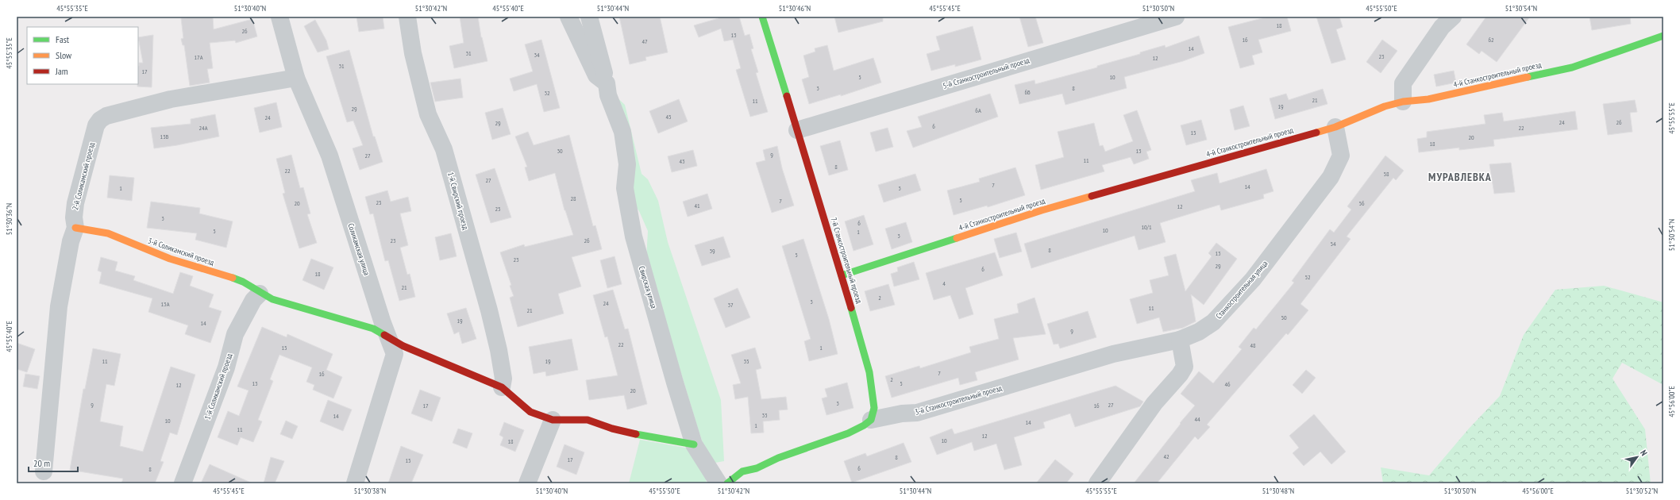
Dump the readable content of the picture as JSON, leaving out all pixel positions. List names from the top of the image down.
{
  "streets": {
    "street": [
      "5-й Станкостроительный проезд",
      "4-й Станкостроительный проезд",
      "2-й Соликамский проезд",
      "1-й Свирский проезд",
      "Соликамская улица",
      "3-й Соликамский проезд",
      "7-й Станкостроительный проезд",
      "Свирская улица",
      "Станкостроительная улица",
      "1-й Соликамский проезд",
      "3-й Станкостроительный проезд"
    ]
  },
  "crossings": [
    ["5-й Станкостроительный проезд", "7-й Станкостроительный проезд"],
    ["4-й Станкостроительный проезд", "7-й Станкостроительный проезд"],
    ["4-й Станкостроительный проезд", "Станкостроительная улица"],
    ["2-й Соликамский проезд", "Соликамская улица"],
    ["2-й Соликамский проезд", "3-й Соликамский проезд"],
    ["1-й Свирский проезд", "3-й Соликамский проезд"],
    ["Соликамская улица", "3-й Соликамский проезд"],
    ["3-й Соликамский проезд", "Свирская улица"],
    ["3-й Соликамский проезд", "1-й Соликамский проезд"],
    ["7-й Станкостроительный проезд", "3-й Станкостроительный проезд"],
    ["Станкостроительная улица", "3-й Станкостроительный проезд"]
  ],
  "districts": ["МУРАВЛЕВКА"],
  "house_numbers": [
    "18",
    "26",
    "13",
    "16",
    "62",
    "47",
    "14",
    "31",
    "34",
    "23",
    "17А",
    "12",
    "31",
    "17",
    "5",
    "10",
    "3",
    "8",
    "6Б",
    "32",
    "21",
    "11",
    "19",
    "29",
    "6А",
    "45",
    "24",
    "24",
    "26",
    "29",
    "6",
    "24А",
    "22",
    "15",
    "15Б",
    "20",
    "18",
    "30",
    "13",
    "9",
    "27",
    "11",
    "43",
    "8",
    "22",
    "58",
    "27",
    "7",
    "14",
    "1",
    "3",
    "28",
    "5",
    "7",
    "25",
    "20",
    "56",
    "41",
    "12",
    "25",
    "3",
    "6",
    "10/1",
    "10",
    "5",
    "1",
    "3",
    "23",
    "26",
    "54",
    "8",
    "39",
    "13",
    "5",
    "23",
    "29",
    "6",
    "18",
    "52",
    "4",
    "21",
    "2",
    "3",
    "24",
    "13А",
    "37",
    "11",
    "21",
    "50",
    "19",
    "14",
    "9",
    "22",
    "48",
    "15",
    "1",
    "11",
    "19",
    "35",
    "7",
    "16",
    "2",
    "13",
    "5",
    "46",
    "12",
    "20",
    "3",
    "9",
    "27",
    "17",
    "16",
    "33",
    "14",
    "44",
    "10",
    "14",
    "1",
    "11",
    "12",
    "10",
    "18",
    "42",
    "8",
    "17",
    "15",
    "6",
    "8"
  ],
  "legend": ["Fast", "Slow", "Jam"],
  "scale_bar": "20 m",
  "north": "top right",
  "coordinates": [
    "45°55'35\"E",
    "51°30'40\"N",
    "51°30'42\"N",
    "45°55'40\"E",
    "51°30'44\"N",
    "51°30'46\"N",
    "45°55'45\"E",
    "51°30'50\"N",
    "45°55'50\"E",
    "51°30'54\"N",
    "45°55'55\"E",
    "51°30'36\"N",
    "45°56'00\"E",
    "51°30'38\"N",
    "51°30'48\"N",
    "51°30'52\"N"
  ]
}
